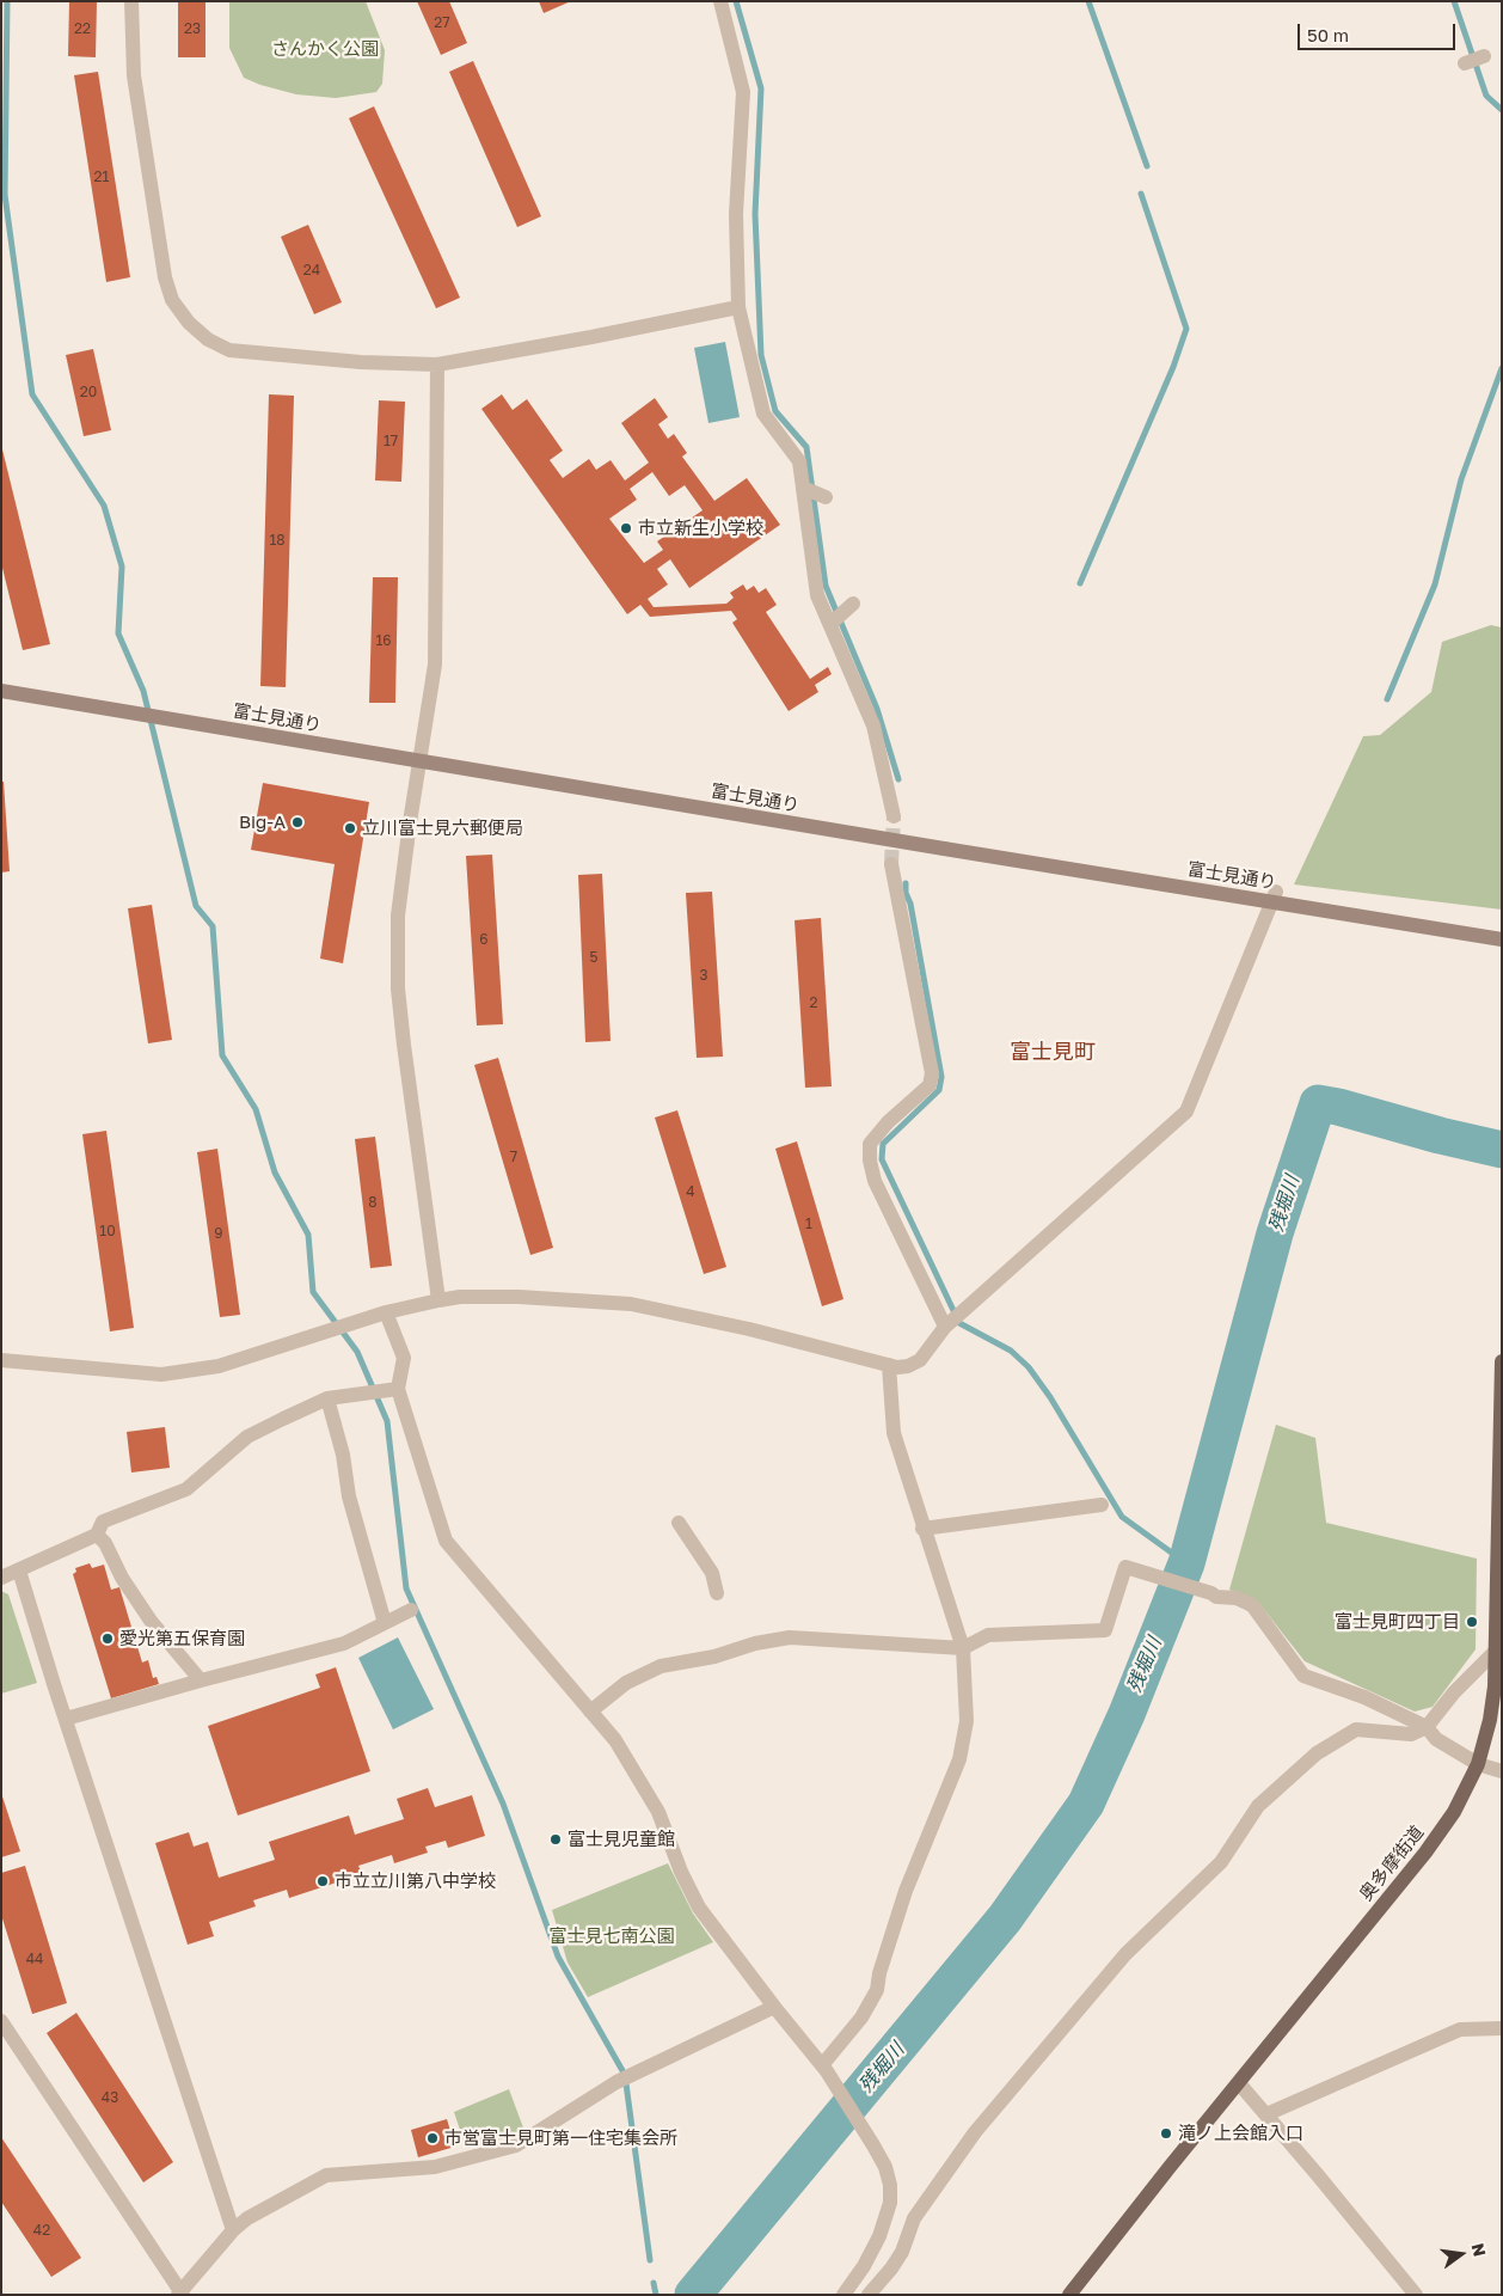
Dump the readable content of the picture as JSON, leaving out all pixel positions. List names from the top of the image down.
{
  "streets": {
    "main road": ["奥多摩街道"],
    "street": ["富士見通り"]
  },
  "districts": ["富士見町"],
  "water": ["残堀川"],
  "parks": ["さんかく公園", "富士見七南公園"],
  "places": [
    "市立新生小学校",
    "Big-A",
    "立川富士見六郵便局",
    "富士見町四丁目",
    "愛光第五保育園",
    "富士見児童館",
    "市立立川第八中学校",
    "滝ノ上会館入口",
    "市営富士見町第一住宅集会所"
  ],
  "house_numbers": [
    "27",
    "22",
    "23",
    "21",
    "24",
    "20",
    "17",
    "18",
    "16",
    "6",
    "5",
    "3",
    "2",
    "7",
    "4",
    "8",
    "1",
    "10",
    "9",
    "44",
    "43",
    "42"
  ],
  "scale_bar": "50 m",
  "north": "right"
}
